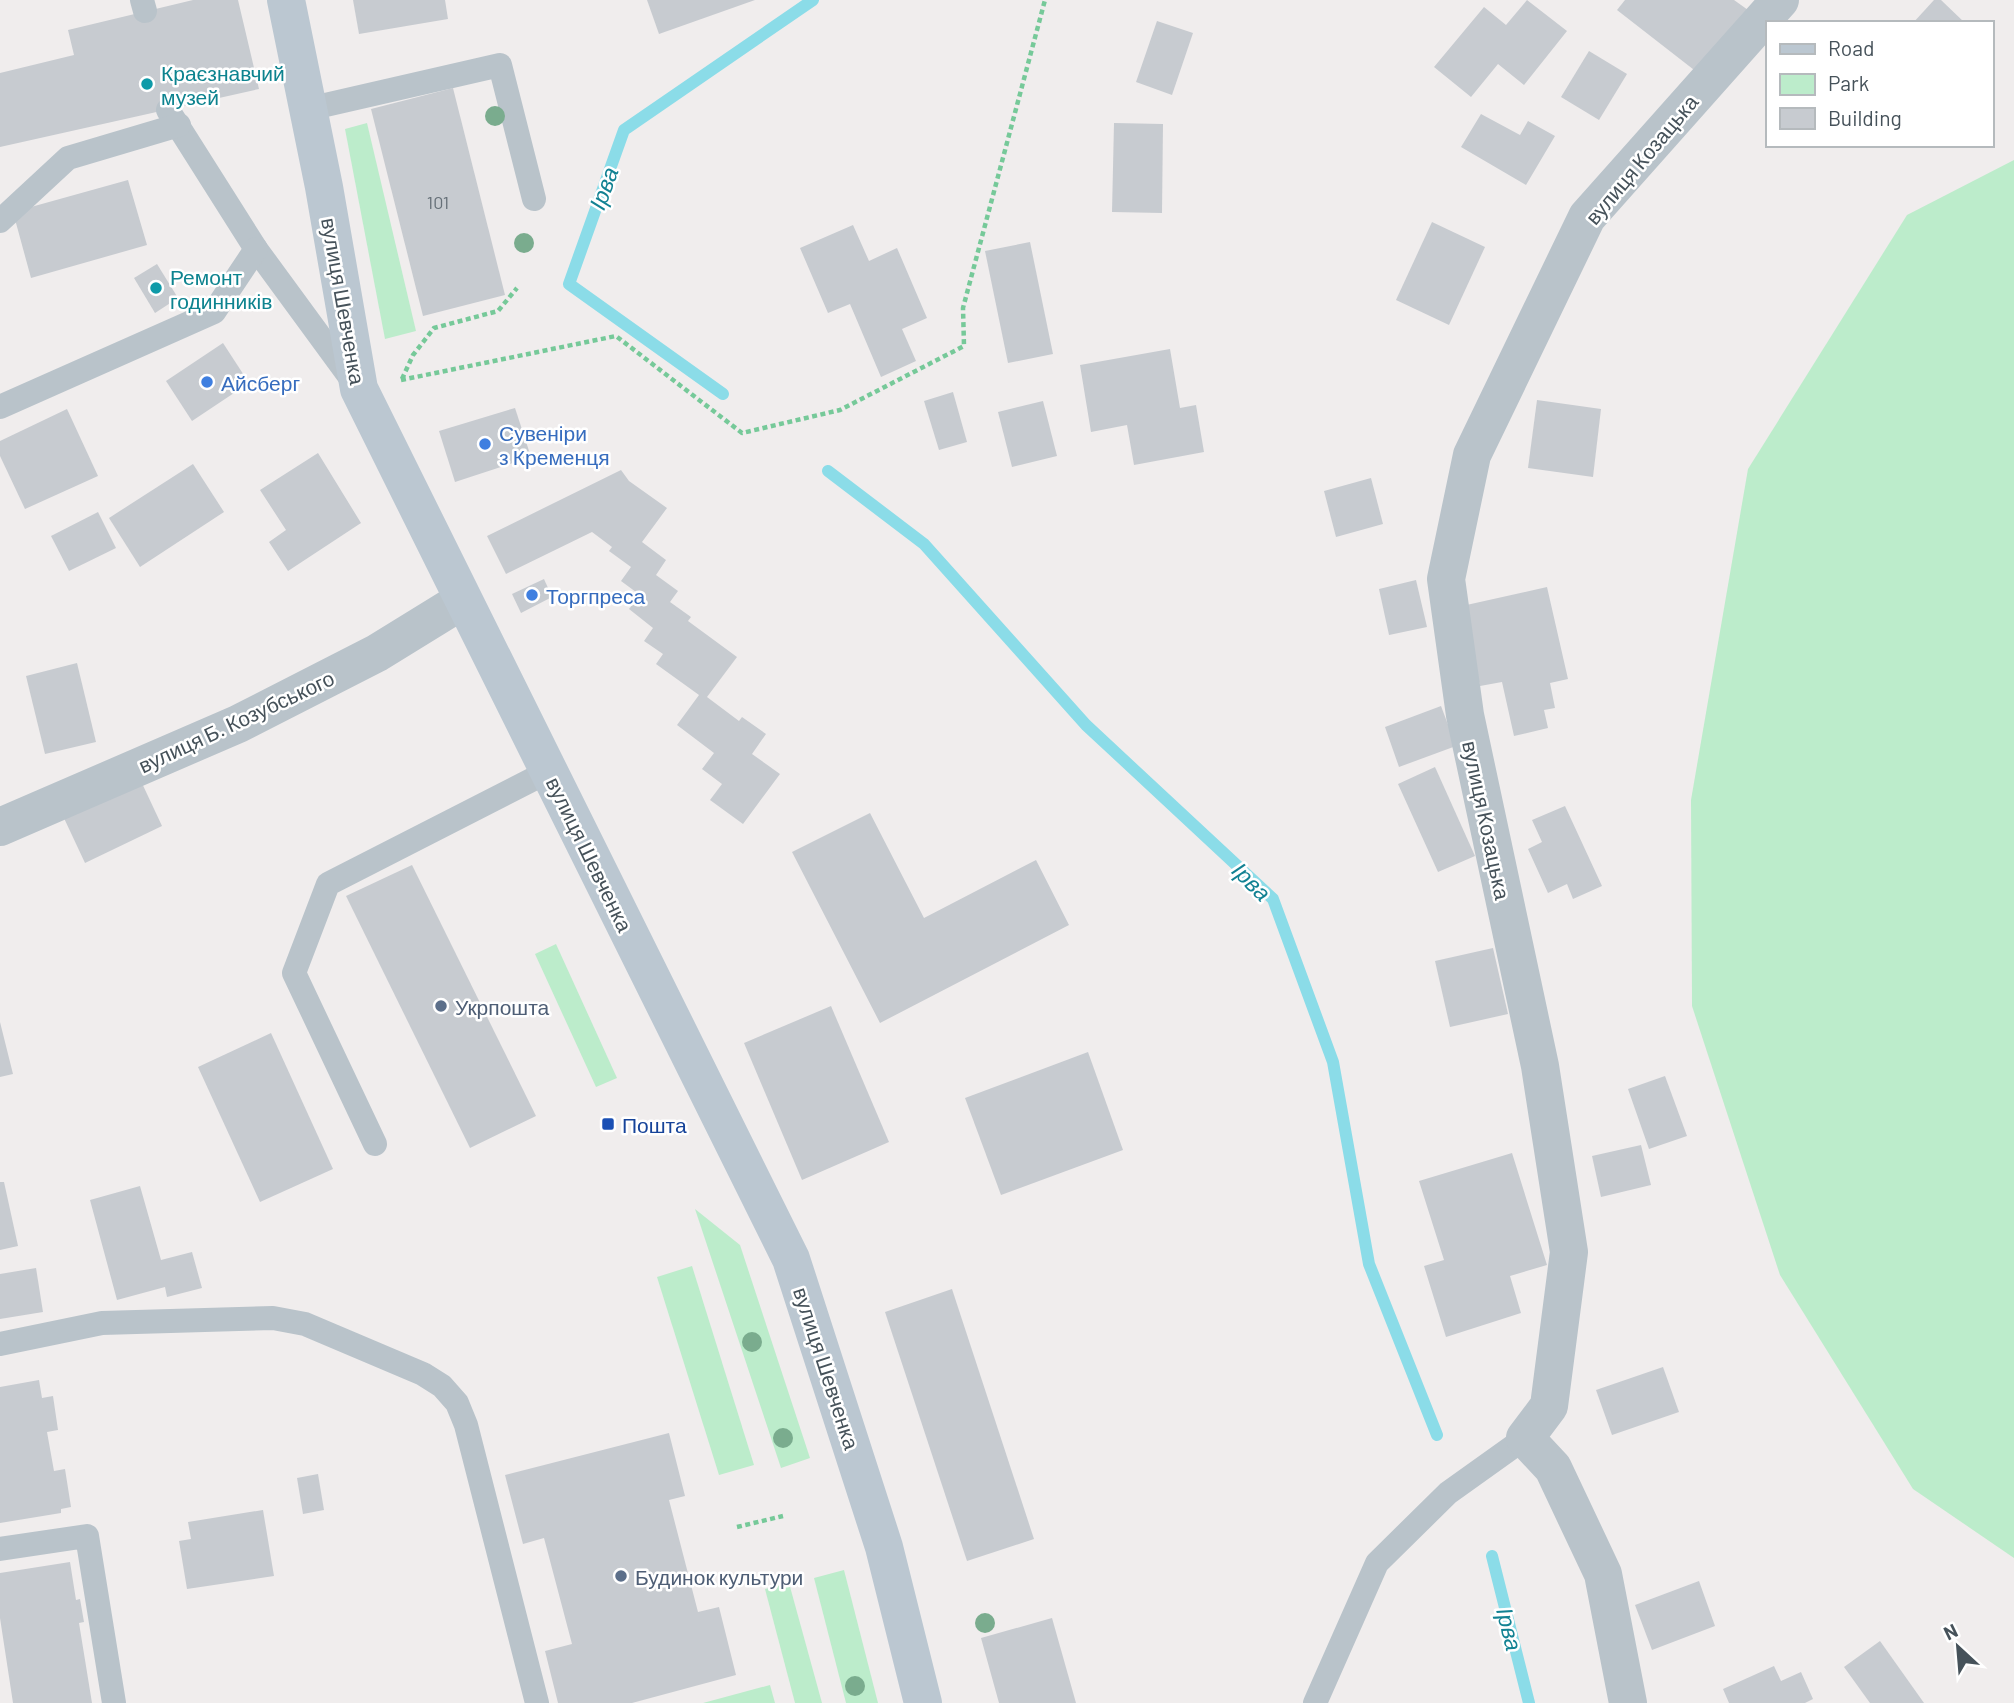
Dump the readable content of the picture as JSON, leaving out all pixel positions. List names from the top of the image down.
{
  "streets": {
    "main road": ["вулиця Шевченка"],
    "street": ["вулиця Козацька", "вулиця Б. Козубського"]
  },
  "crossings": [
    ["вулиця Шевченка", "вулиця Б. Козубського"]
  ],
  "water": ["Ірва"],
  "places": {
    "other": [
      "Краєзнавчий музей",
      "Ремонт годинників",
      "Айсберг",
      "Сувеніри з Кременця",
      "Торгпреса",
      "Укрпошта",
      "Будинок культури"
    ],
    "transit": ["Пошта"]
  },
  "house_numbers": ["101"],
  "legend": ["Road", "Park", "Building"],
  "north": "top left"
}
